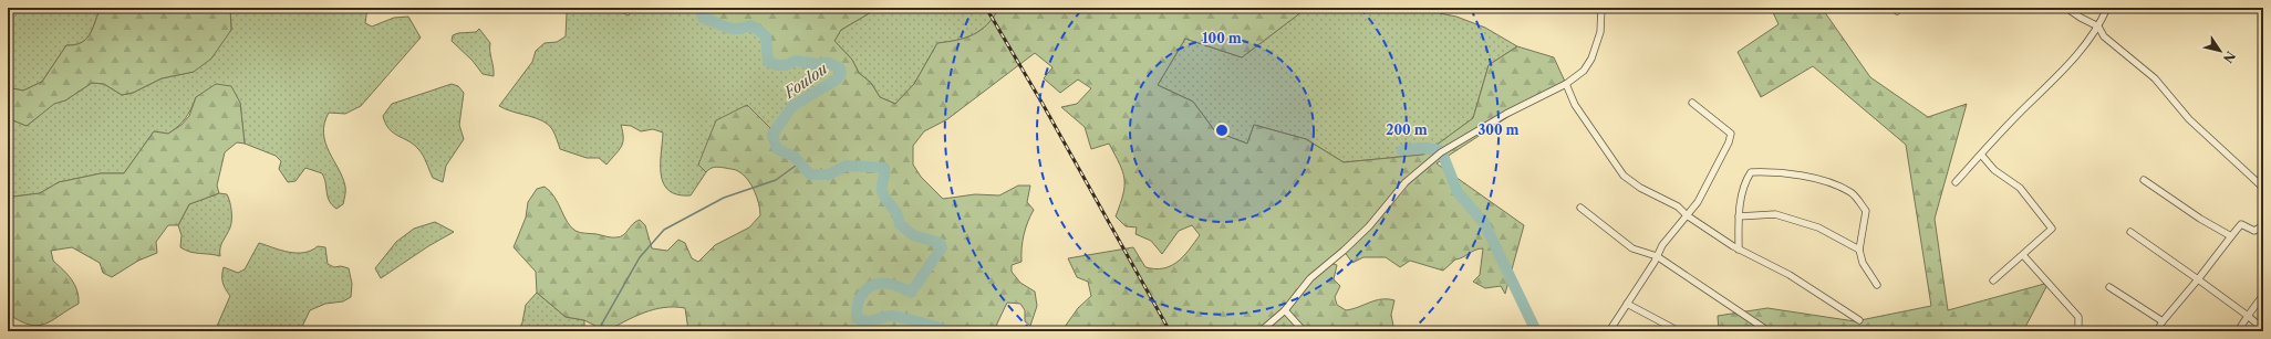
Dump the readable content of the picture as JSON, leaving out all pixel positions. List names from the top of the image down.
{
  "water": ["Foulou"],
  "north": "bottom right",
  "rings": ["100 m", "200 m", "300 m"]
}
